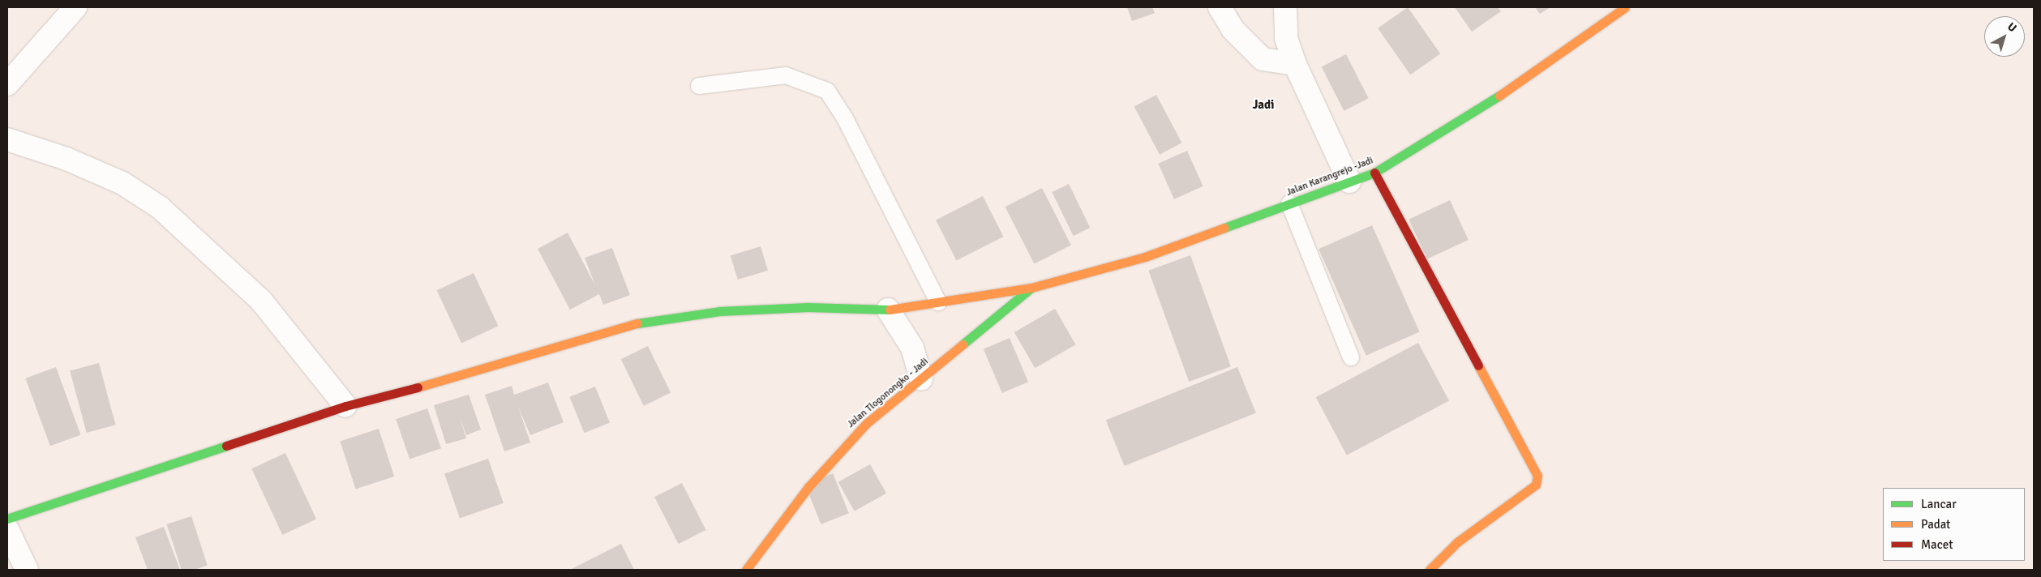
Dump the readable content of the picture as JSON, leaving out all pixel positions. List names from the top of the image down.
{
  "streets": {
    "street": ["Jalan Karangrejo -Jadi", "Jalan Tlogonongko - Jadi"]
  },
  "crossings": [
    ["Jalan Karangrejo -Jadi", "Jalan Tlogonongko - Jadi"]
  ],
  "districts": ["Jadi"],
  "legend": ["Lancar", "Padat", "Macet"],
  "north": "top right"
}
